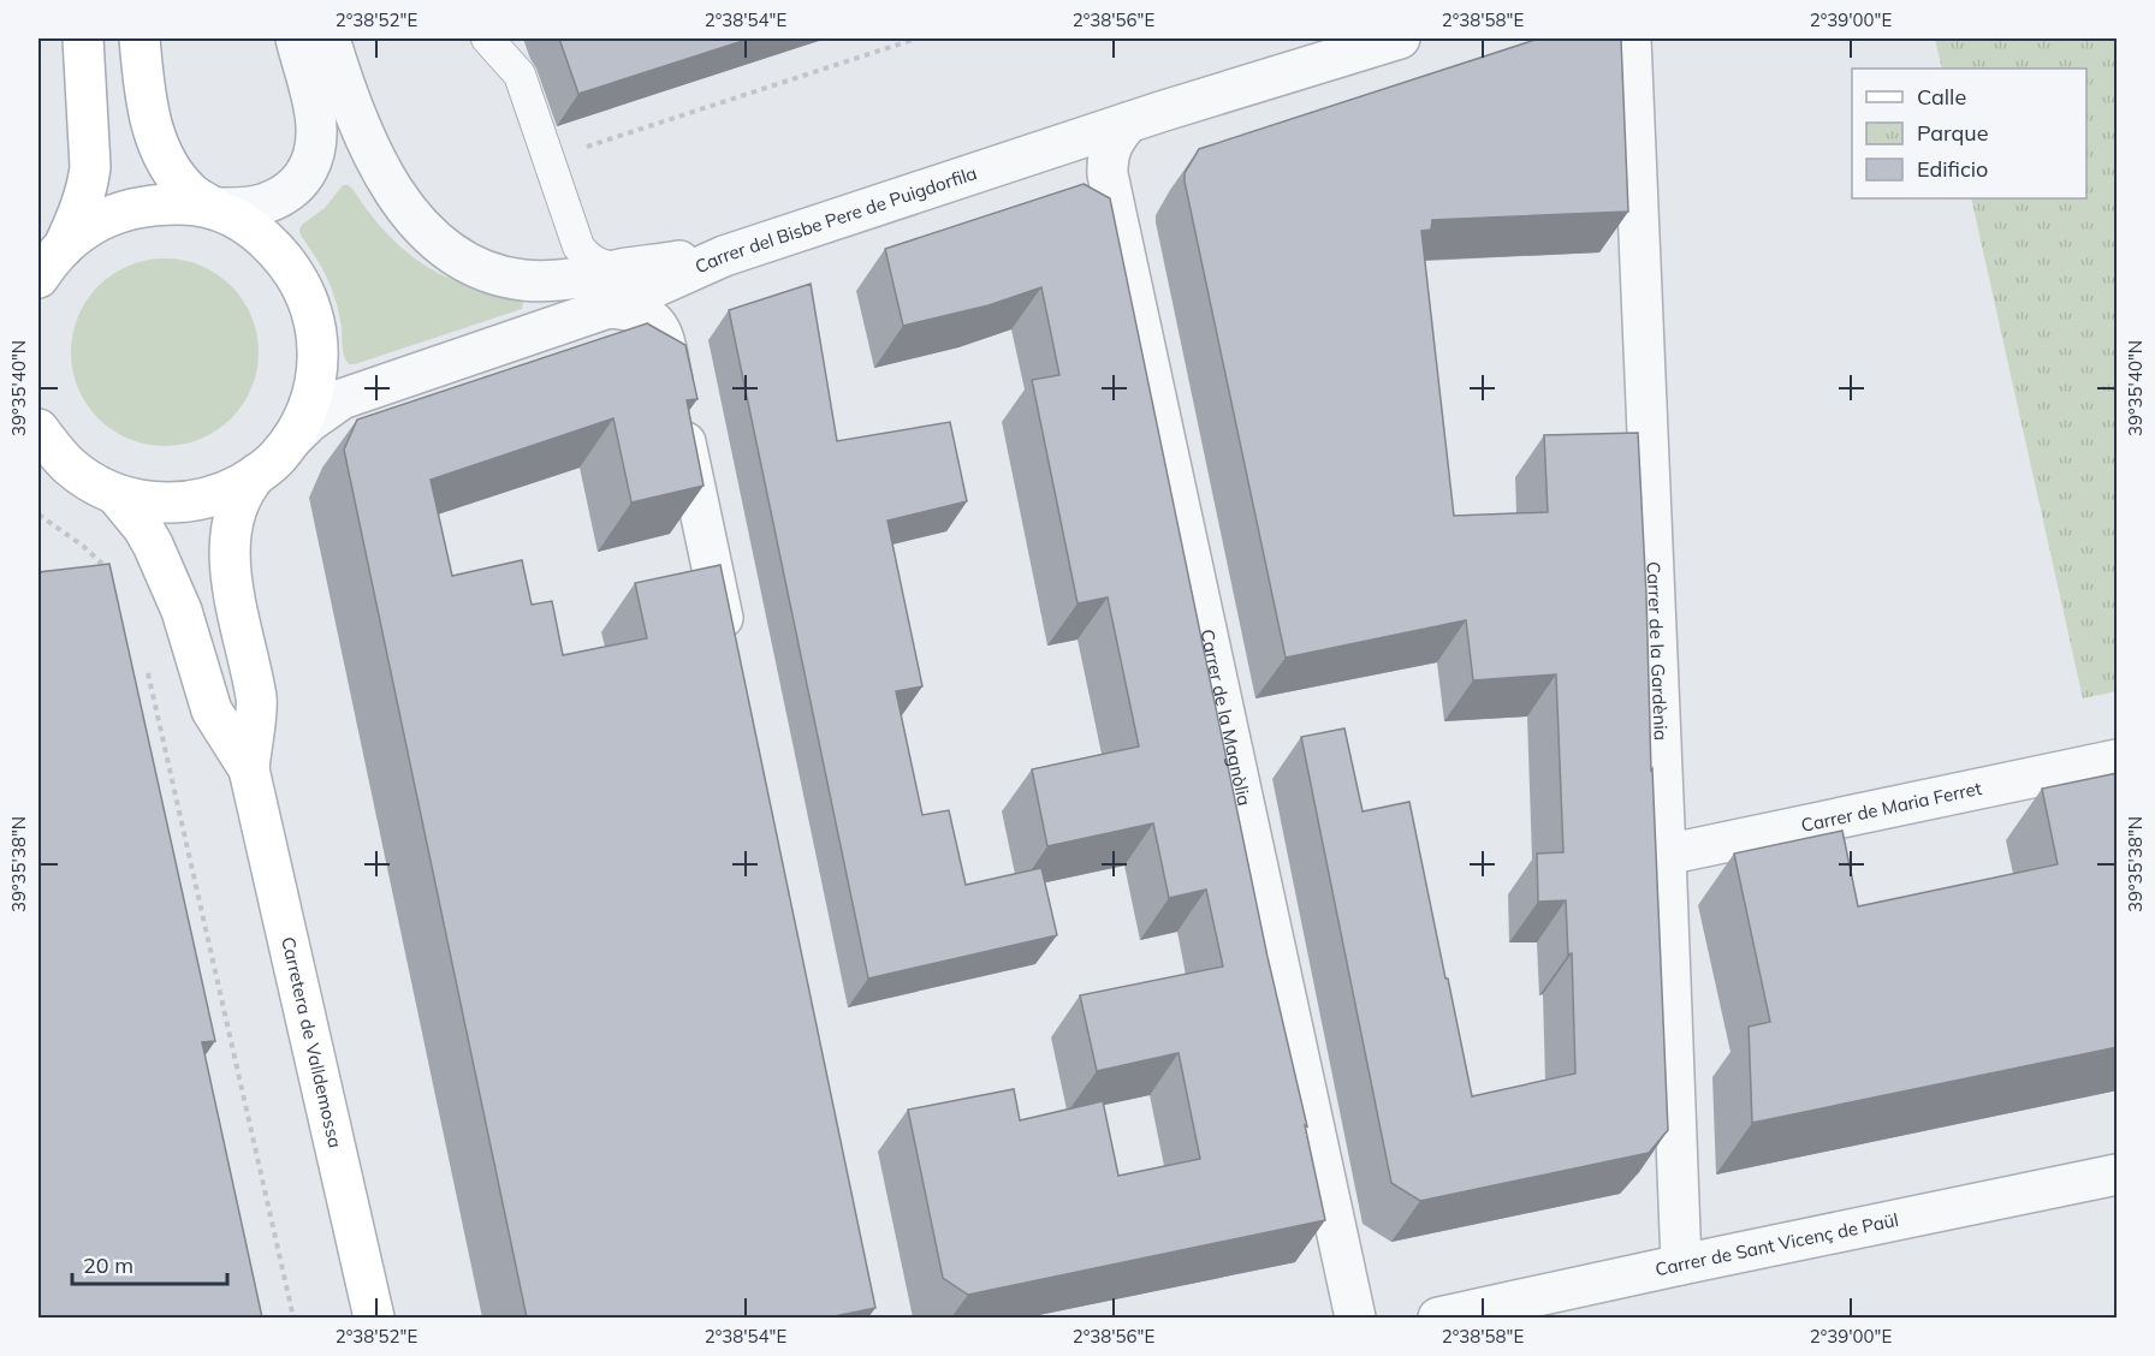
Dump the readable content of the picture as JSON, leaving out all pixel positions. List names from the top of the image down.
{
  "streets": {
    "main road": ["Carretera de Valldemossa"],
    "street": [
      "Carrer del Bisbe Pere de Puigdorfila",
      "Carrer de la Gardènia",
      "Carrer de la Magnòlia",
      "Carrer de Maria Ferret",
      "Carrer de Sant Vicenç de Paül"
    ]
  },
  "crossings": [
    ["Carrer del Bisbe Pere de Puigdorfila", "Carrer de la Magnòlia"],
    ["Carrer de la Gardènia", "Carrer de Maria Ferret"],
    ["Carrer de la Gardènia", "Carrer de Sant Vicenç de Paül"]
  ],
  "legend": ["Calle", "Parque", "Edificio"],
  "scale_bar": "20 m",
  "coordinates": [
    "2°38'52\"E",
    "2°38'54\"E",
    "2°38'56\"E",
    "2°38'58\"E",
    "2°39'00\"E",
    "39°35'40\"N",
    "39°35'38\"N"
  ]
}
